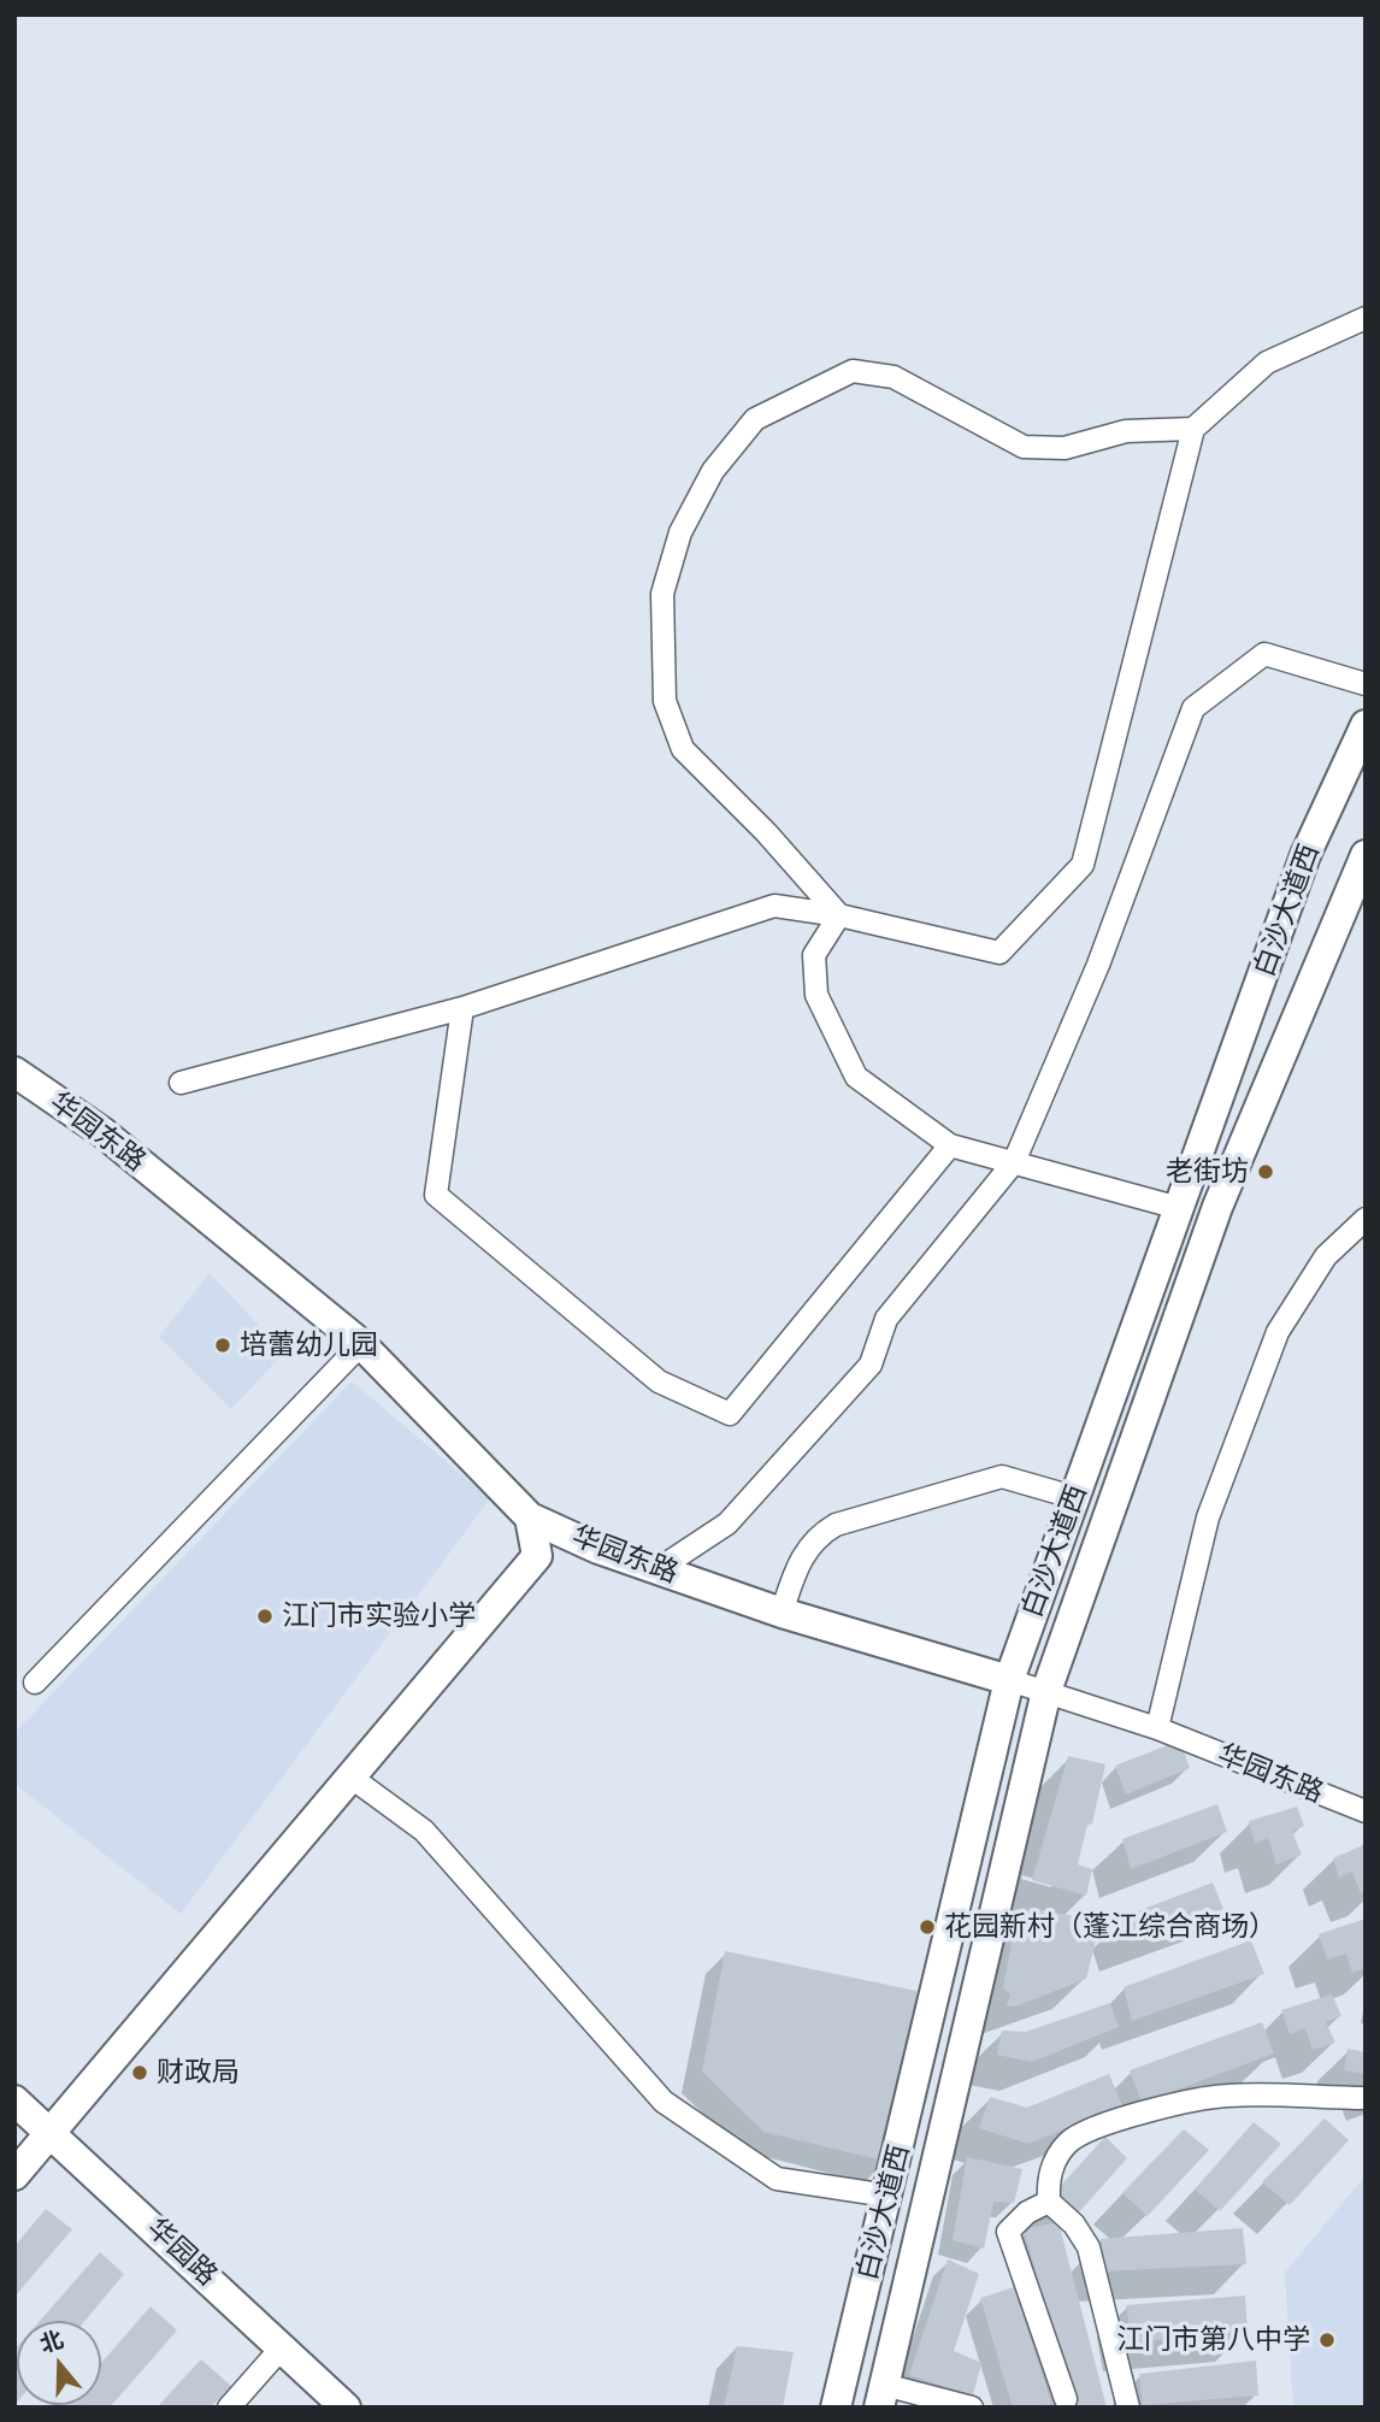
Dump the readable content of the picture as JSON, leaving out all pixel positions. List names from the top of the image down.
{
  "streets": {
    "main road": ["白沙大道西", "华园东路", "华园路"]
  },
  "crossings": [
    ["白沙大道西", "华园东路"]
  ],
  "places": [
    "老街坊",
    "培蕾幼儿园",
    "江门市实验小学",
    "花园新村（蓬江综合商场）",
    "财政局",
    "江门市第八中学"
  ],
  "north": "top"
}
